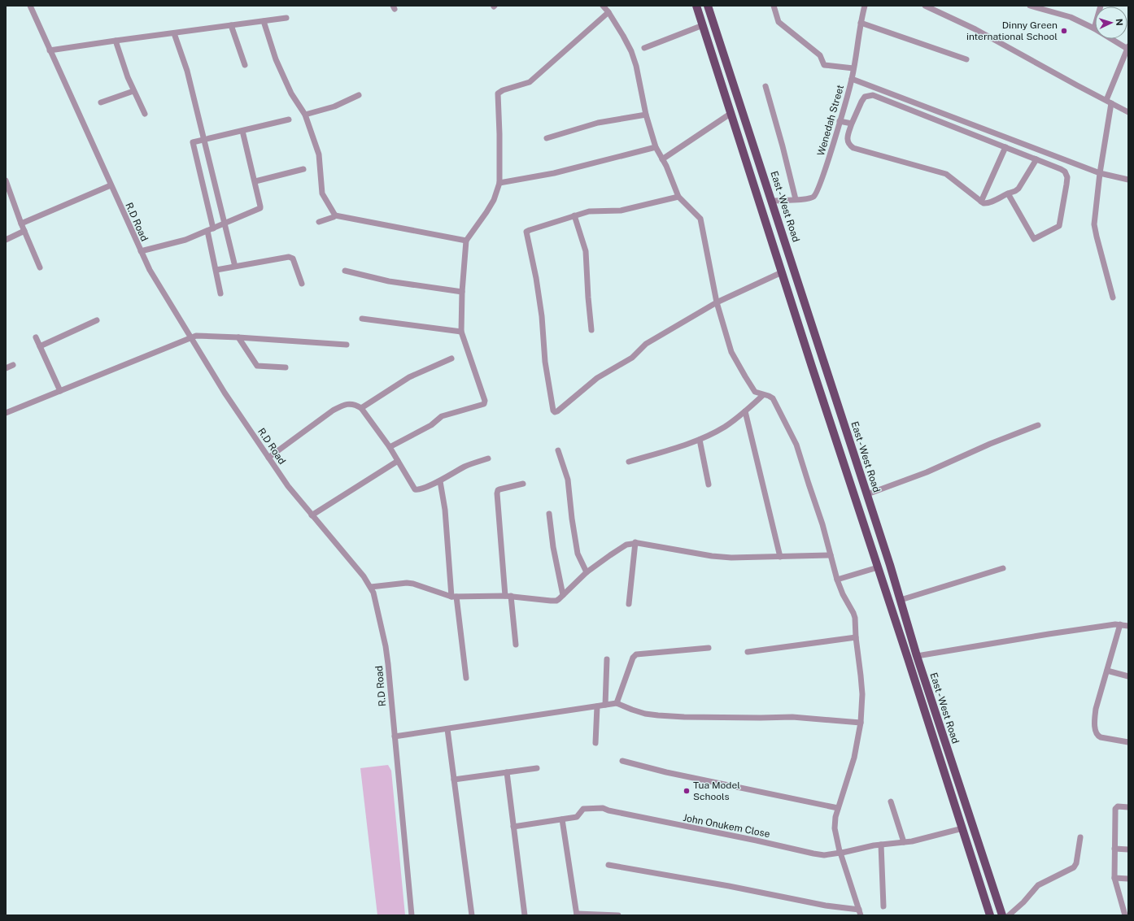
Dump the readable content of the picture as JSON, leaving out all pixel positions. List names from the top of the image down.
{
  "streets": {
    "main road": ["East - West Road"],
    "street": ["Wenedah Street", "R.D Road", "John Onukem Close"]
  },
  "crossings": [
    ["Wenedah Street", "East - West Road"],
    ["East - West Road", "John Onukem Close"]
  ],
  "places": ["Dinny Green international School", "Tua Model Schools"],
  "north": "right"
}
